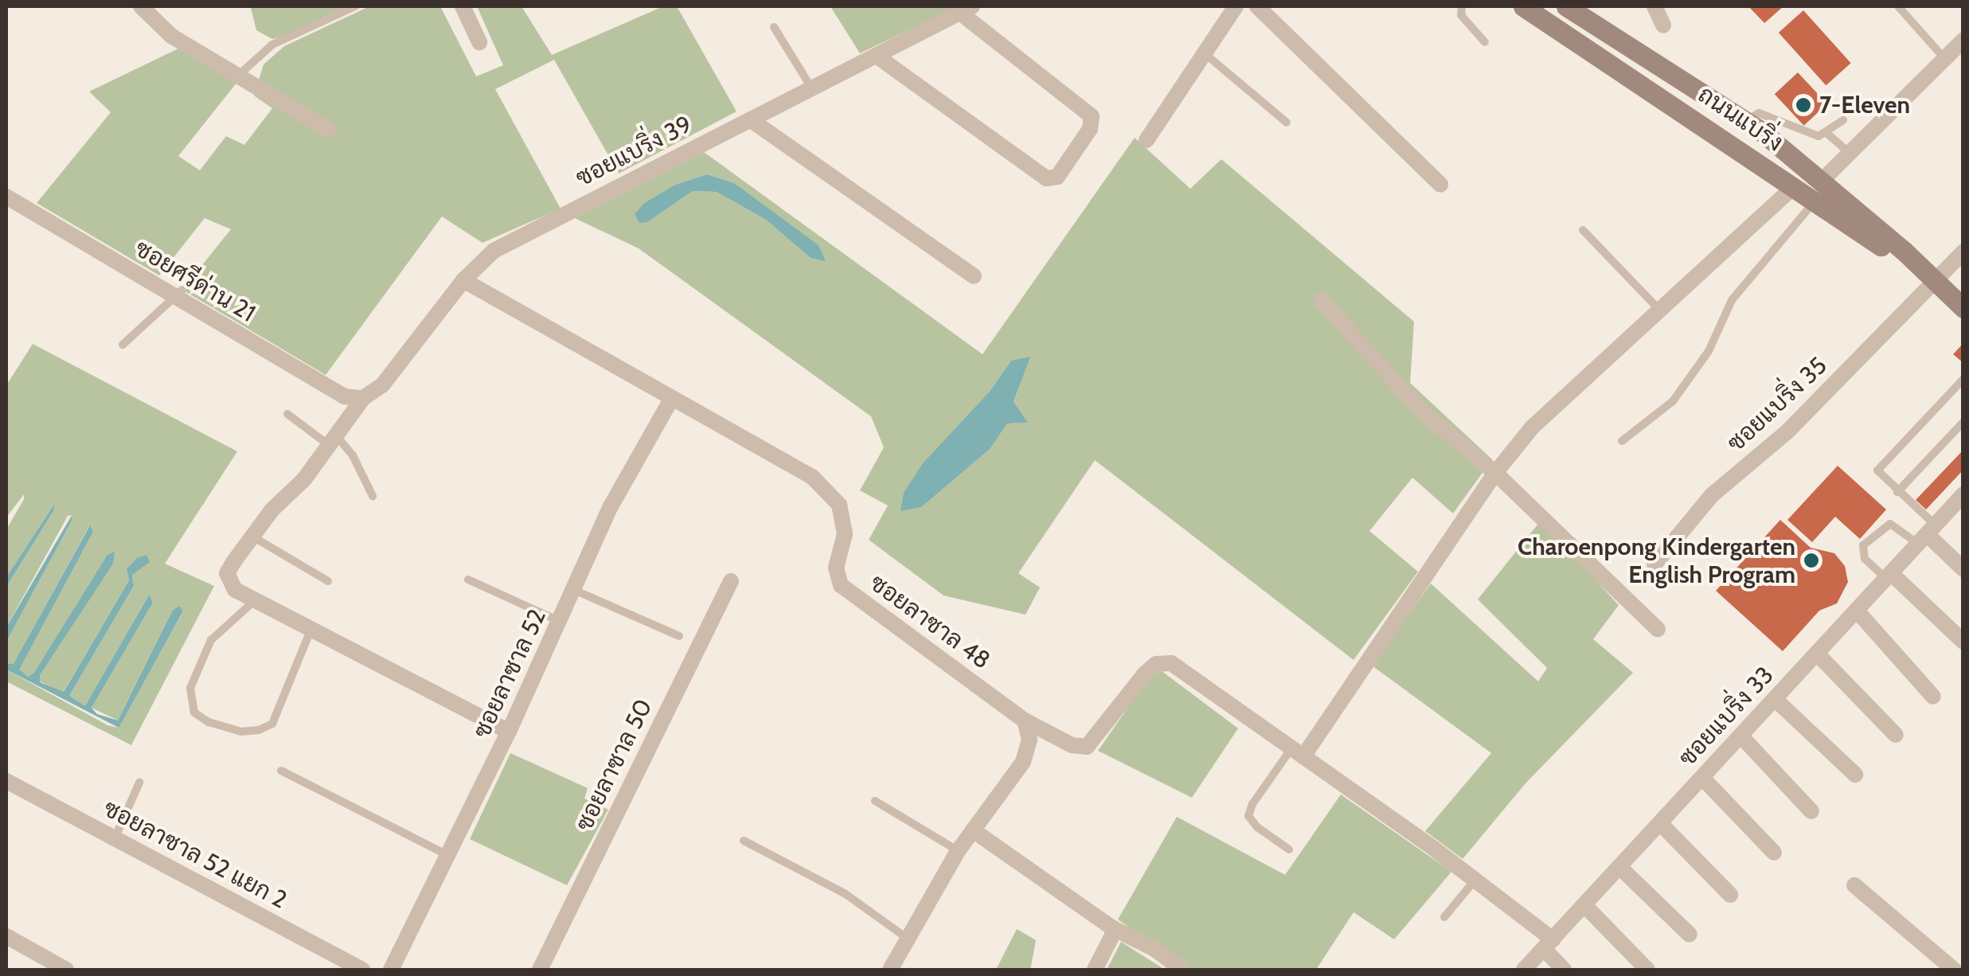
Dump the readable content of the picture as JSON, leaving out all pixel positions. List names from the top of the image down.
{
  "streets": {
    "main road": ["ถนนแบริ่ง"],
    "street": [
      "ซอยแบริ่ง 39",
      "ซอยศรีด่าน 21",
      "ซอยแบริ่ง 35",
      "ซอยลาซาล 48",
      "ซอยลาซาล 52",
      "ซอยแบริ่ง 33",
      "ซอยลาซาล 50",
      "ซอยลาซาล 52 แยก 2"
    ]
  },
  "crossings": [
    ["ถนนแบริ่ง", "ซอยแบริ่ง 35"],
    ["ซอยแบริ่ง 39", "ซอยศรีด่าน 21"],
    ["ซอยแบริ่ง 39", "ซอยลาซาล 48"],
    ["ซอยลาซาล 48", "ซอยลาซาล 52"]
  ],
  "places": ["7-Eleven", "Charoenpong Kindergarten English Program"]
}
